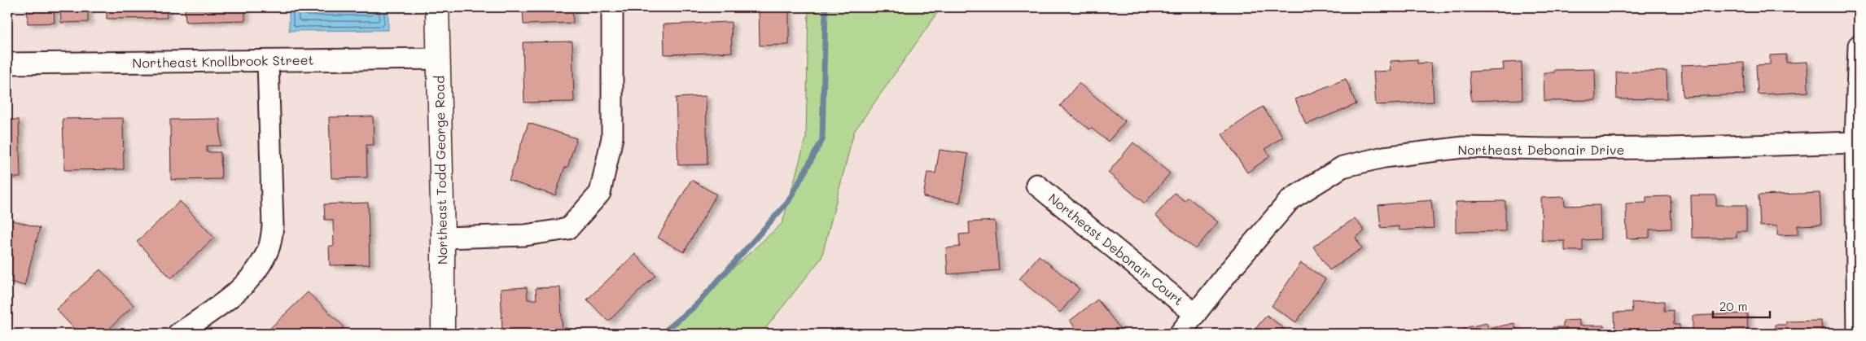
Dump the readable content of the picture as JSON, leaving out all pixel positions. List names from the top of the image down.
{
  "streets": {
    "main road": ["Northeast Todd George Road"],
    "street": ["Northeast Knollbrook Street", "Northeast Debonair Drive", "Northeast Debonair Court"]
  },
  "crossings": [
    ["Northeast Knollbrook Street", "Northeast Todd George Road"],
    ["Northeast Debonair Drive", "Northeast Debonair Court"]
  ],
  "scale_bar": "20 m"
}
